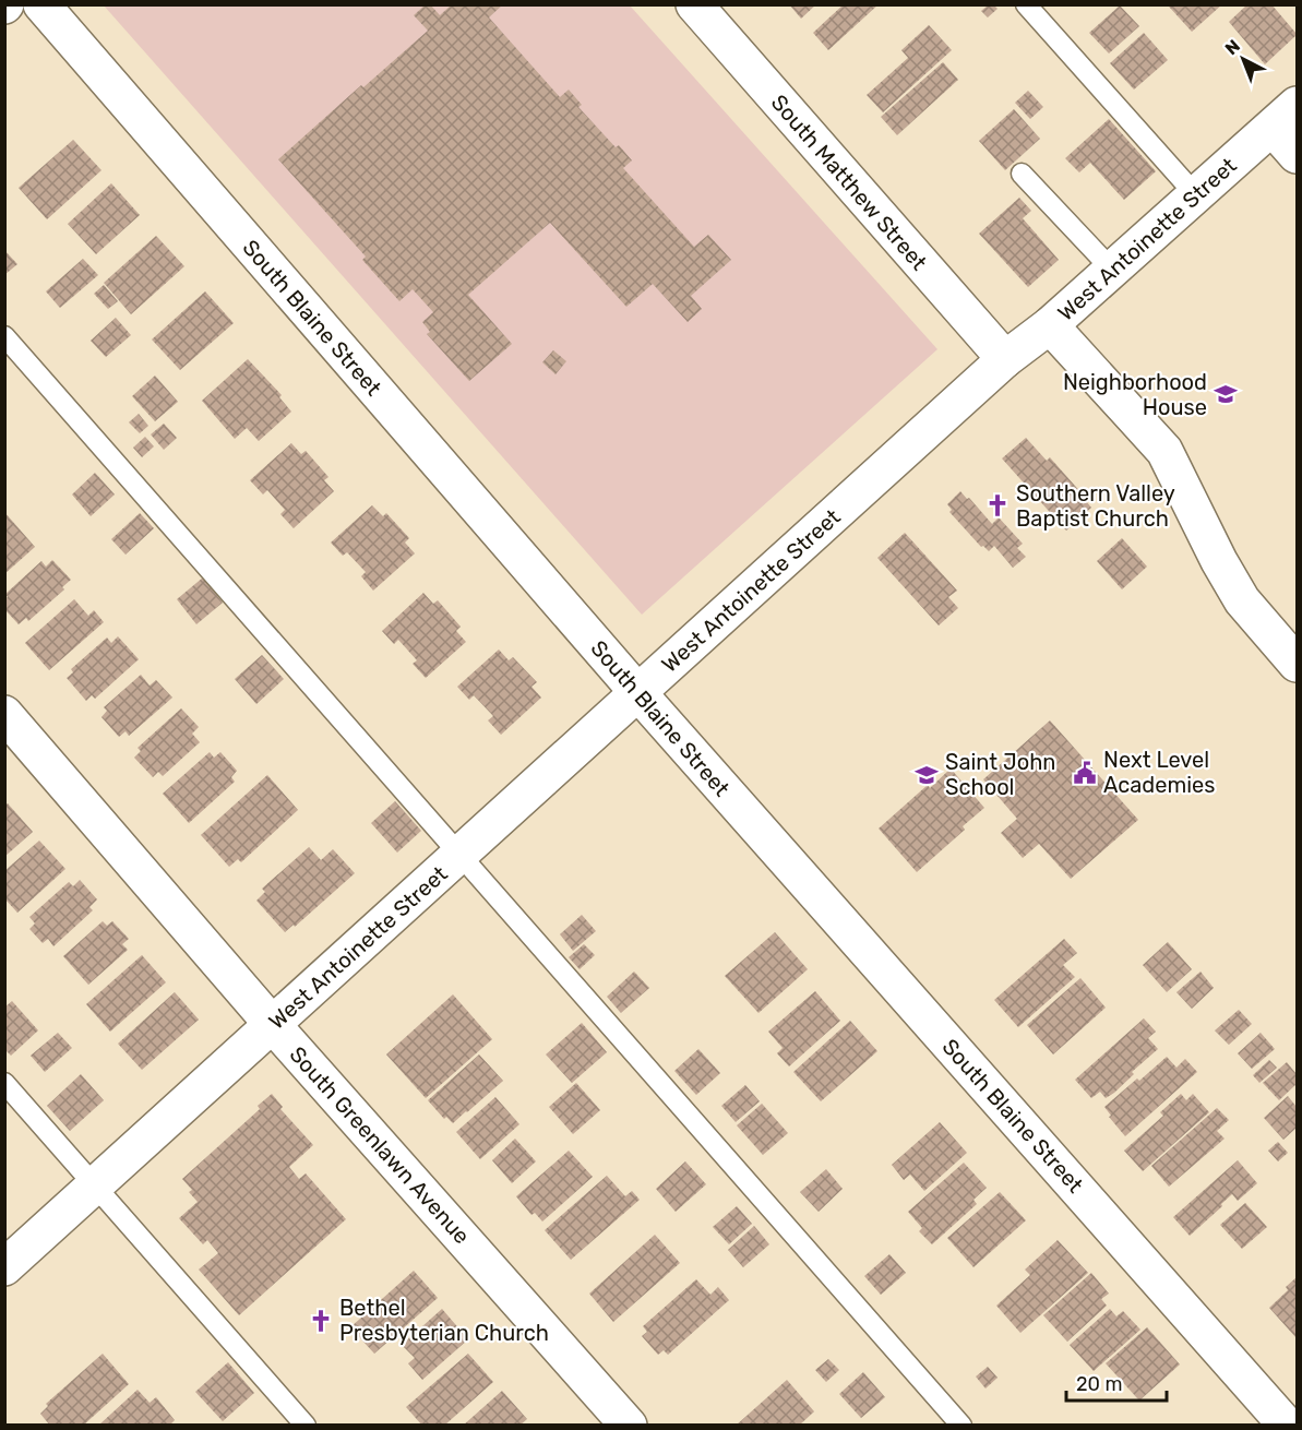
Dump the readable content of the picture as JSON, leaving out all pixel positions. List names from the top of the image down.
{
  "streets": {
    "street": [
      "South Matthew Street",
      "West Antoinette Street",
      "South Blaine Street",
      "South Greenlawn Avenue"
    ]
  },
  "crossings": [
    ["South Matthew Street", "West Antoinette Street"],
    ["West Antoinette Street", "South Blaine Street"],
    ["West Antoinette Street", "South Greenlawn Avenue"]
  ],
  "places": {
    "school or university": ["Neighborhood House", "Saint John School"],
    "church": ["Southern Valley Baptist Church", "Bethel Presbyterian Church"],
    "public building": ["Next Level Academies"]
  },
  "scale_bar": "20 m",
  "north": "top left"
}
